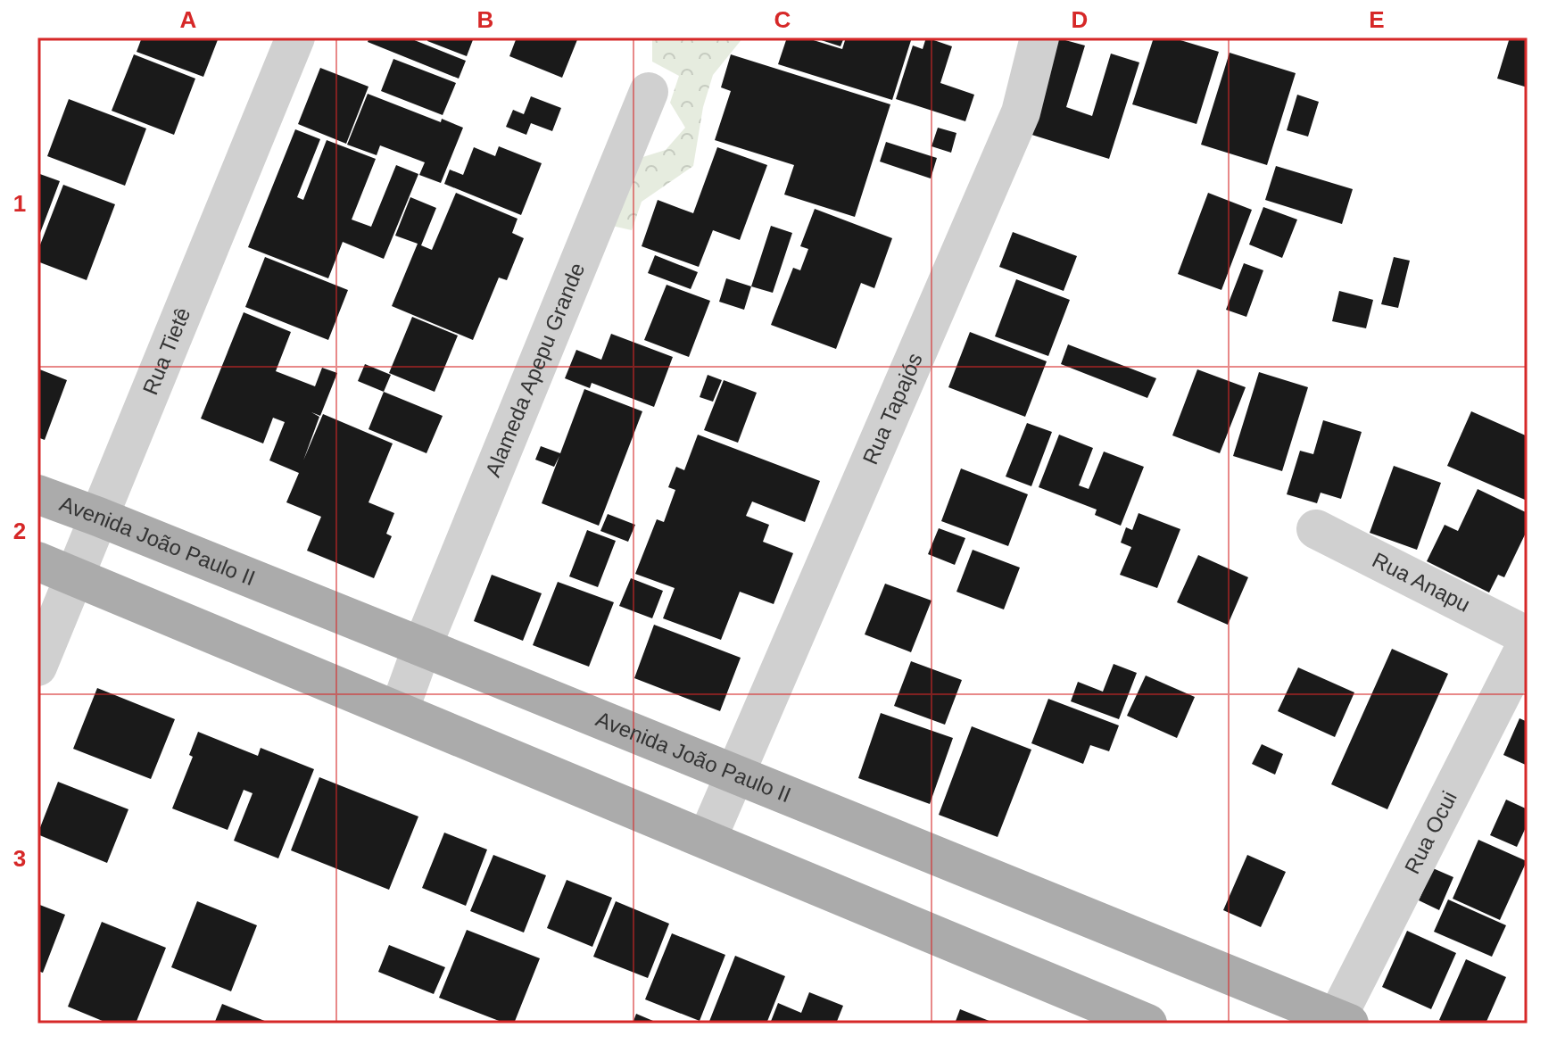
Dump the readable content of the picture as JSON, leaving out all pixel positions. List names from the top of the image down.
{
  "streets": {
    "main road": ["Avenida João Paulo II"],
    "street": [
      "Rua Tietê",
      "Alameda Apepu Grande",
      "Rua Tapajós",
      "Rua Anapu",
      "Rua Ocui"
    ]
  },
  "crossings": [
    ["Rua Tietê", "Avenida João Paulo II"],
    ["Alameda Apepu Grande", "Avenida João Paulo II"],
    ["Rua Tapajós", "Avenida João Paulo II"],
    ["Avenida João Paulo II", "Rua Ocui"]
  ],
  "grid": {
    "columns": [
      "A",
      "B",
      "C",
      "D",
      "E"
    ],
    "rows": ["1", "2", "3"]
  }
}
